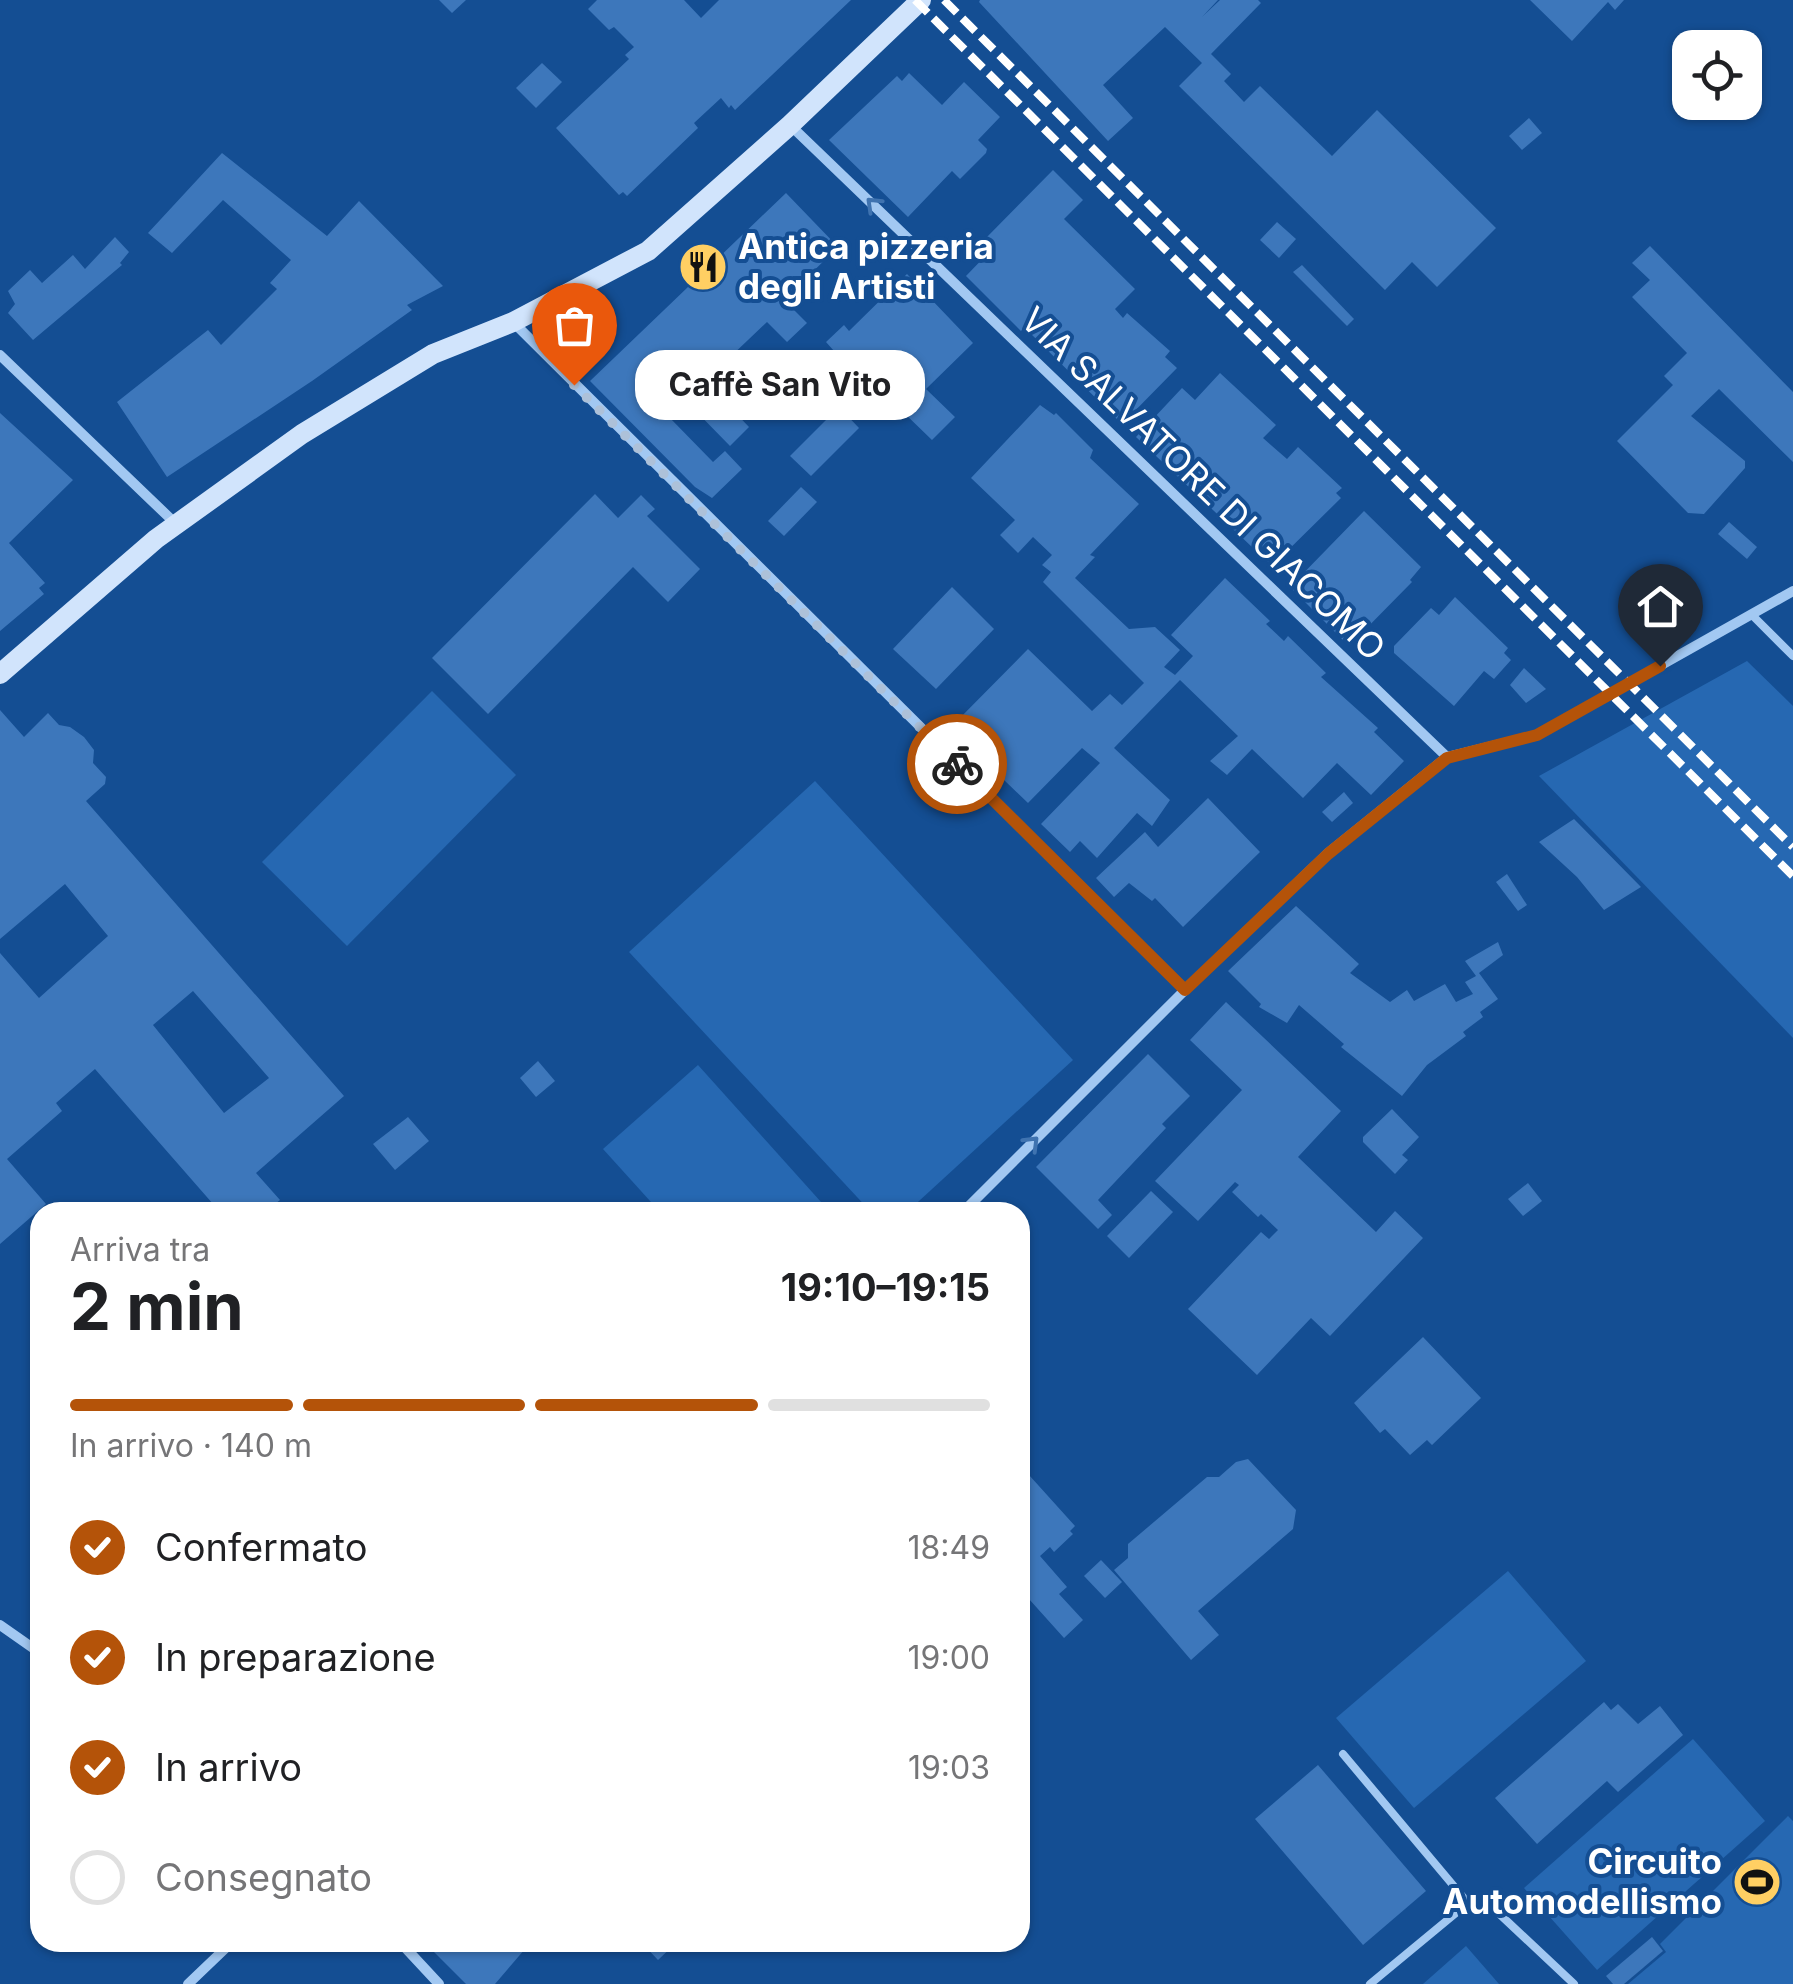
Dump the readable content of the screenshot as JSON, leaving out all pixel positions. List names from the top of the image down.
{
  "streets": {
    "street": ["VIA SALVATORE DI GIACOMO"]
  },
  "one_way": ["VIA SALVATORE DI GIACOMO"],
  "places": {
    "restaurant": ["Antica pizzeria degli Artisti"],
    "other": ["Caffè San Vito"],
    "sports": ["Circuito Automodellismo"]
  },
  "page": {
    "bubble": "Caffè San Vito",
    "heading": ["2 min", "Arriva tra", "19:10–19:15"],
    "bar": "In arrivo · 140 m",
    "list": [
      ["Confermato", "18:49"],
      ["In preparazione", "19:00"],
      ["In arrivo", "19:03"],
      "Consegnato"
    ]
  }
}
